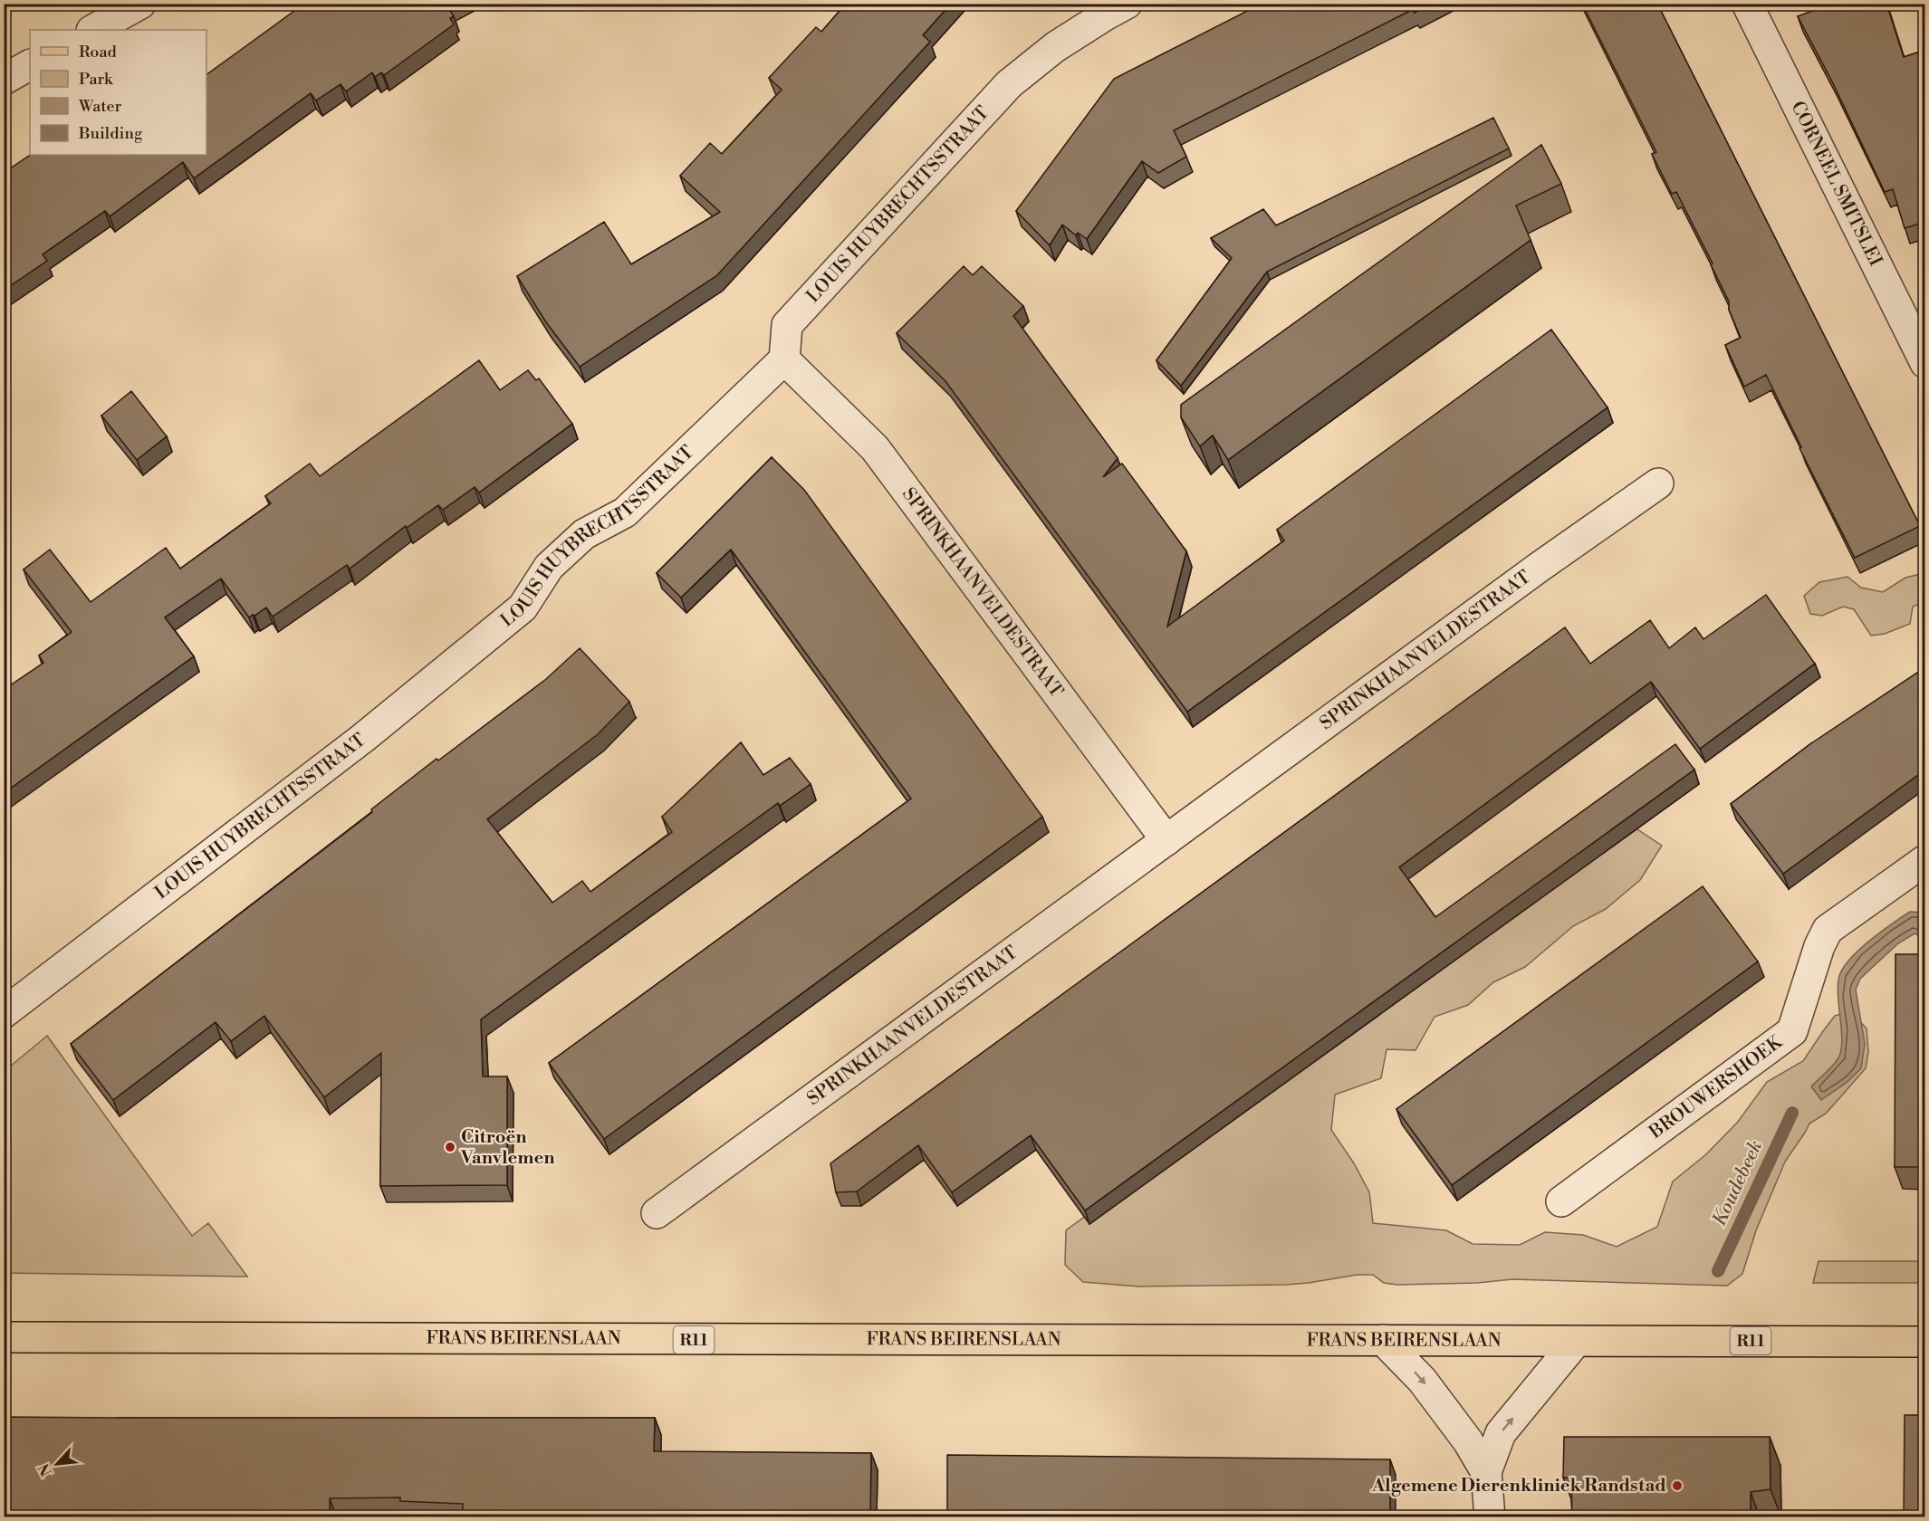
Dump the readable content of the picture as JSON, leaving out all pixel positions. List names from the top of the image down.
{
  "streets": {
    "main road": ["FRANS BEIRENSLAAN", "R11"],
    "street": [
      "CORNEEL SMITSLEI",
      "LOUIS HUYBRECHTSSTRAAT",
      "SPRINKHAANVELDESTRAAT",
      "BROUWERSHOEK"
    ]
  },
  "crossings": [
    ["LOUIS HUYBRECHTSSTRAAT", "SPRINKHAANVELDESTRAAT"]
  ],
  "water": ["Koudebeek"],
  "places": ["Citroën Vanvlemen", "Algemene Dierenkliniek Randstad"],
  "legend": [
    "Road",
    "Park",
    "Water",
    "Building"
  ],
  "north": "bottom left"
}
